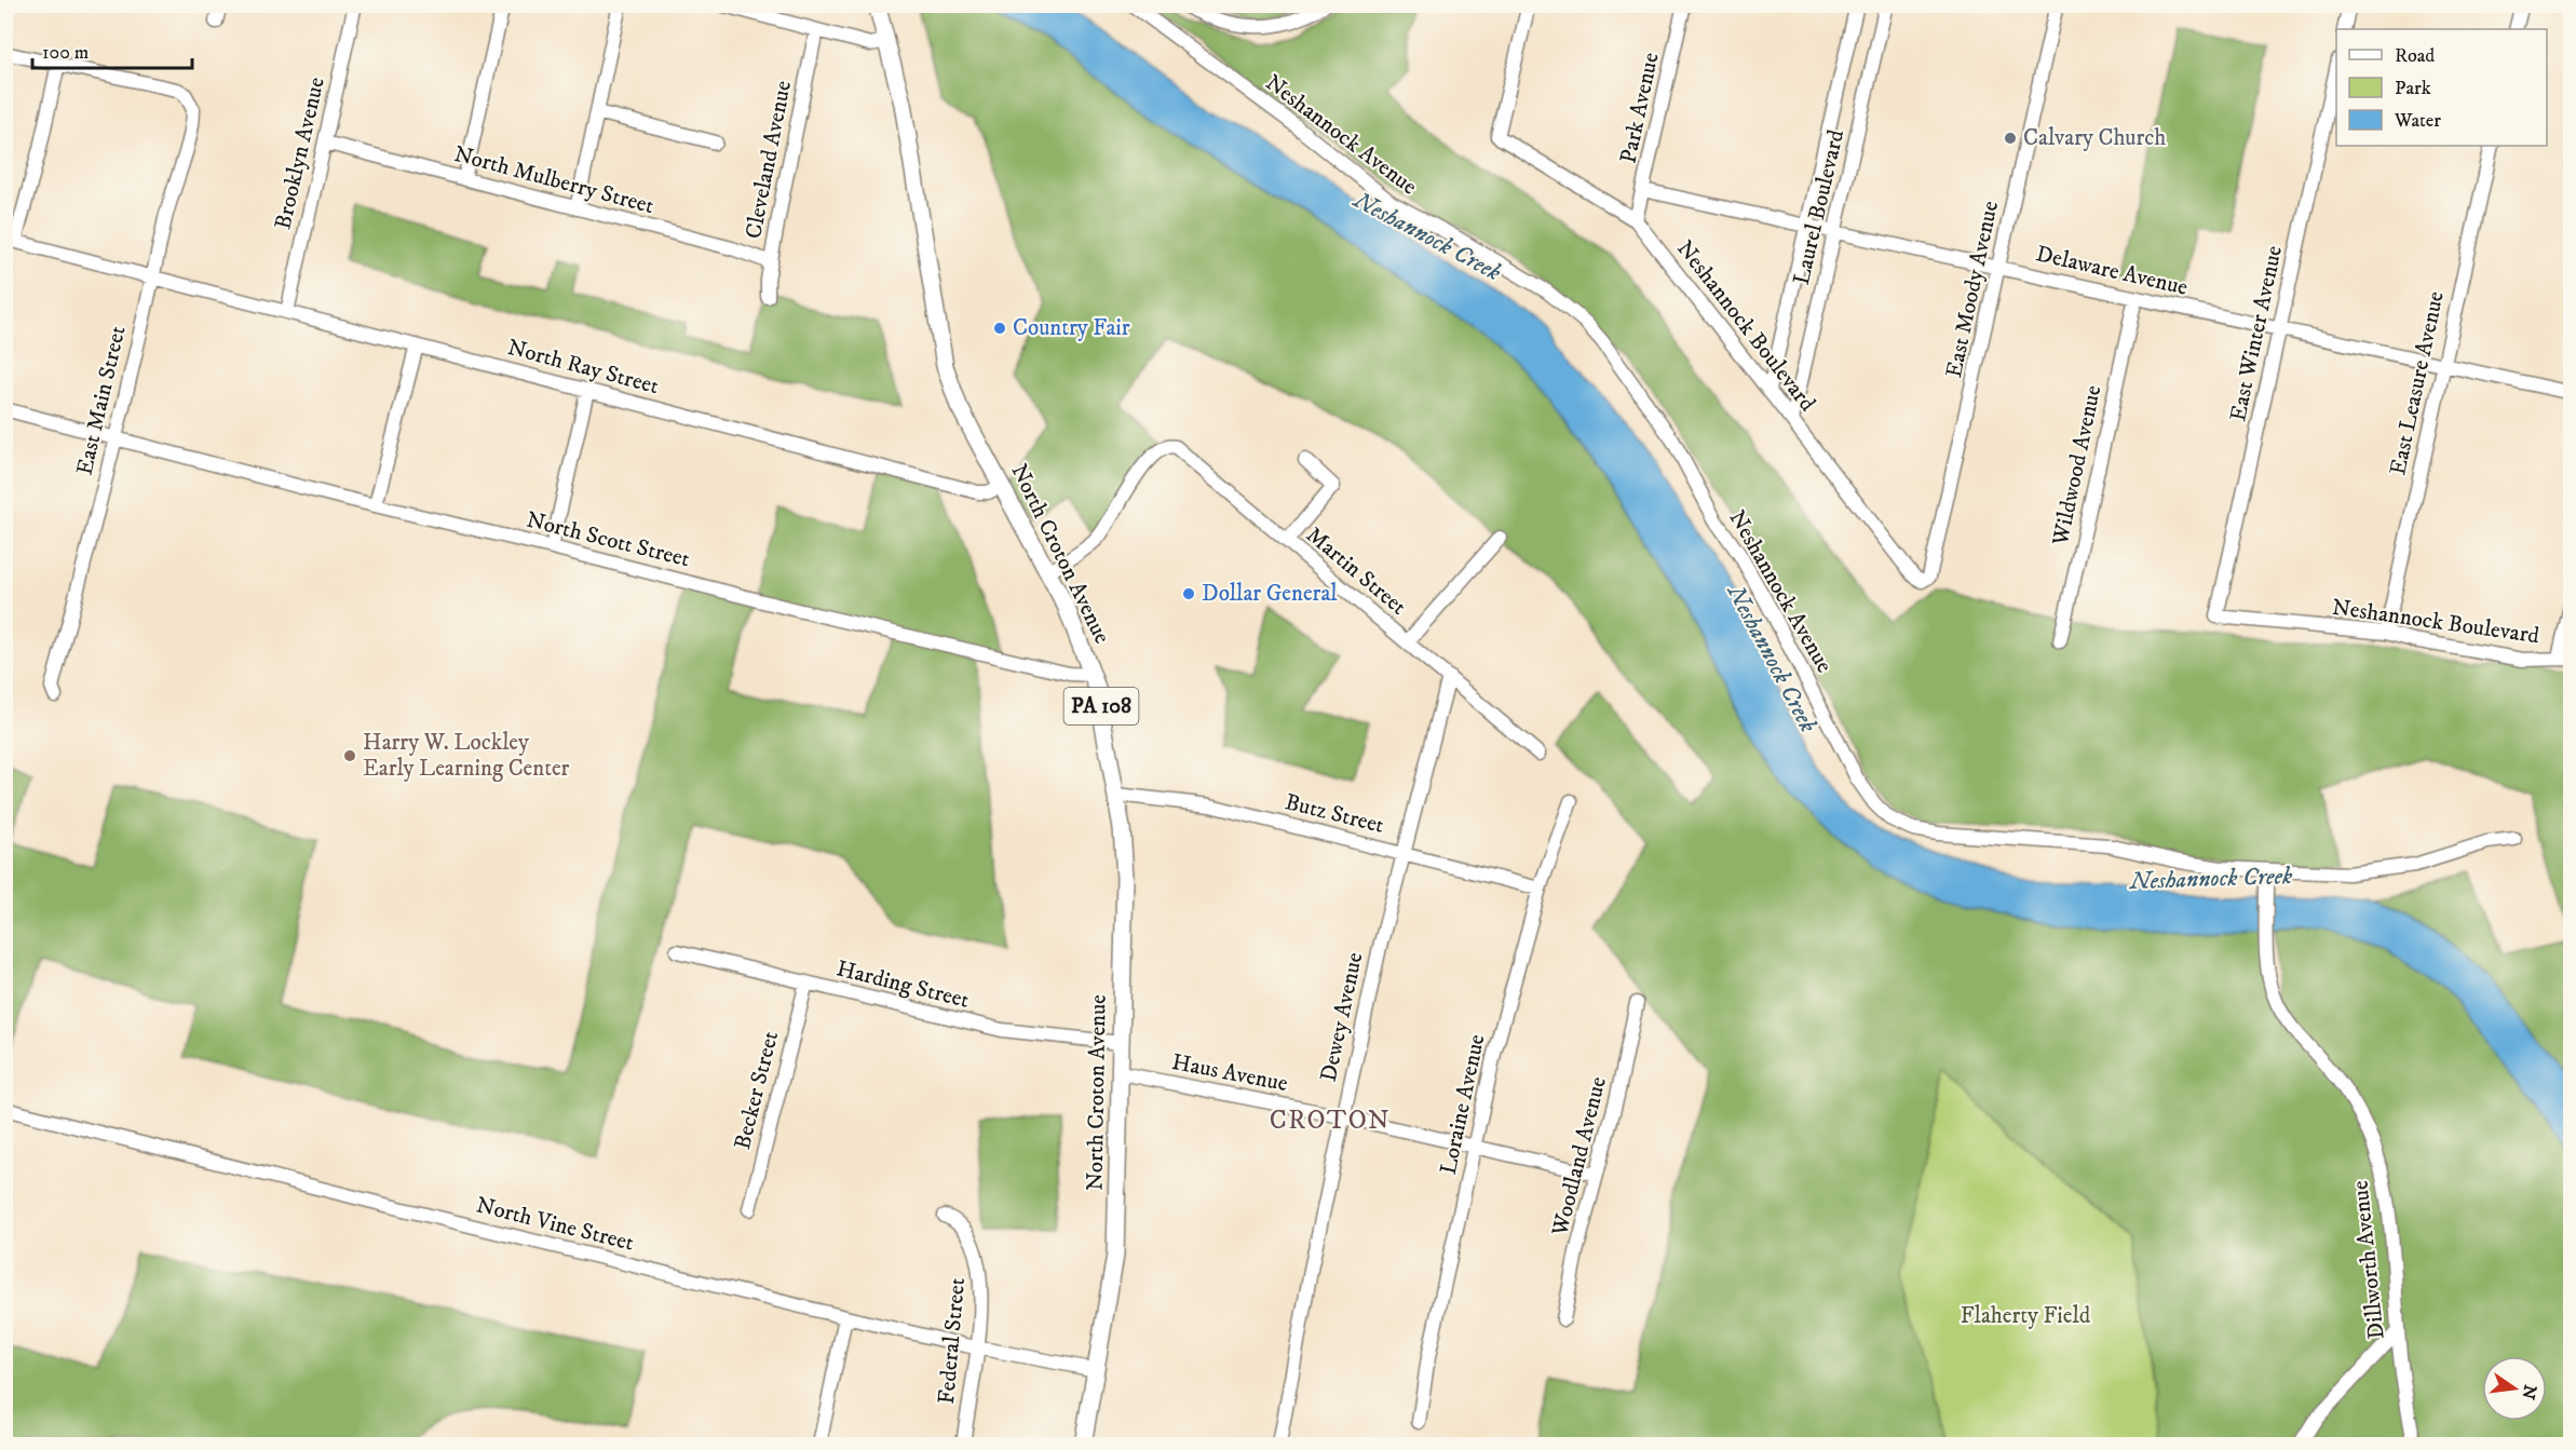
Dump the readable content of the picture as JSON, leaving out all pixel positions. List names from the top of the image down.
{
  "streets": {
    "main road": ["North Croton Avenue", "PA 108"],
    "street": [
      "Park Avenue",
      "Neshannock Avenue",
      "Brooklyn Avenue",
      "Cleveland Avenue",
      "North Mulberry Street",
      "Laurel Boulevard",
      "Delaware Avenue",
      "East Moody Avenue",
      "Neshannock Boulevard",
      "East Winter Avenue",
      "North Ray Street",
      "East Leasure Avenue",
      "East Main Street",
      "Wildwood Avenue",
      "North Scott Street",
      "Martin Street",
      "Butz Street",
      "Harding Street",
      "Dewey Avenue",
      "Haus Avenue",
      "Becker Street",
      "Loraine Avenue",
      "Woodland Avenue",
      "North Vine Street",
      "Dillworth Avenue",
      "Federal Street"
    ]
  },
  "crossings": [
    ["Park Avenue", "Delaware Avenue"],
    ["Park Avenue", "Neshannock Boulevard"],
    ["Neshannock Avenue", "Dillworth Avenue"],
    ["Brooklyn Avenue", "North Mulberry Street"],
    ["Brooklyn Avenue", "North Ray Street"],
    ["Cleveland Avenue", "North Mulberry Street"],
    ["Laurel Boulevard", "Delaware Avenue"],
    ["Laurel Boulevard", "Neshannock Boulevard"],
    ["Delaware Avenue", "East Moody Avenue"],
    ["Delaware Avenue", "East Winter Avenue"],
    ["Delaware Avenue", "East Leasure Avenue"],
    ["Delaware Avenue", "Wildwood Avenue"],
    ["East Moody Avenue", "Neshannock Boulevard"],
    ["Neshannock Boulevard", "East Winter Avenue"],
    ["Neshannock Boulevard", "East Leasure Avenue"],
    ["North Ray Street", "East Main Street"],
    ["North Ray Street", "North Croton Avenue"],
    ["East Main Street", "North Scott Street"],
    ["North Scott Street", "North Croton Avenue"],
    ["North Croton Avenue", "Martin Street"],
    ["North Croton Avenue", "Butz Street"],
    ["North Croton Avenue", "Harding Street"],
    ["North Croton Avenue", "Haus Avenue"],
    ["North Croton Avenue", "North Vine Street"],
    ["Martin Street", "Dewey Avenue"],
    ["Butz Street", "Dewey Avenue"],
    ["Butz Street", "Loraine Avenue"],
    ["Harding Street", "Becker Street"],
    ["Dewey Avenue", "Haus Avenue"],
    ["Haus Avenue", "Loraine Avenue"],
    ["Haus Avenue", "Woodland Avenue"],
    ["North Vine Street", "Federal Street"]
  ],
  "districts": ["CROTON"],
  "water": ["Neshannock Creek"],
  "parks": ["Flaherty Field"],
  "places": [
    "Calvary Church",
    "Country Fair",
    "Dollar General",
    "Harry W. Lockley Early Learning Center"
  ],
  "legend": ["Road", "Park", "Water"],
  "scale_bar": "100 m",
  "north": "right"
}
